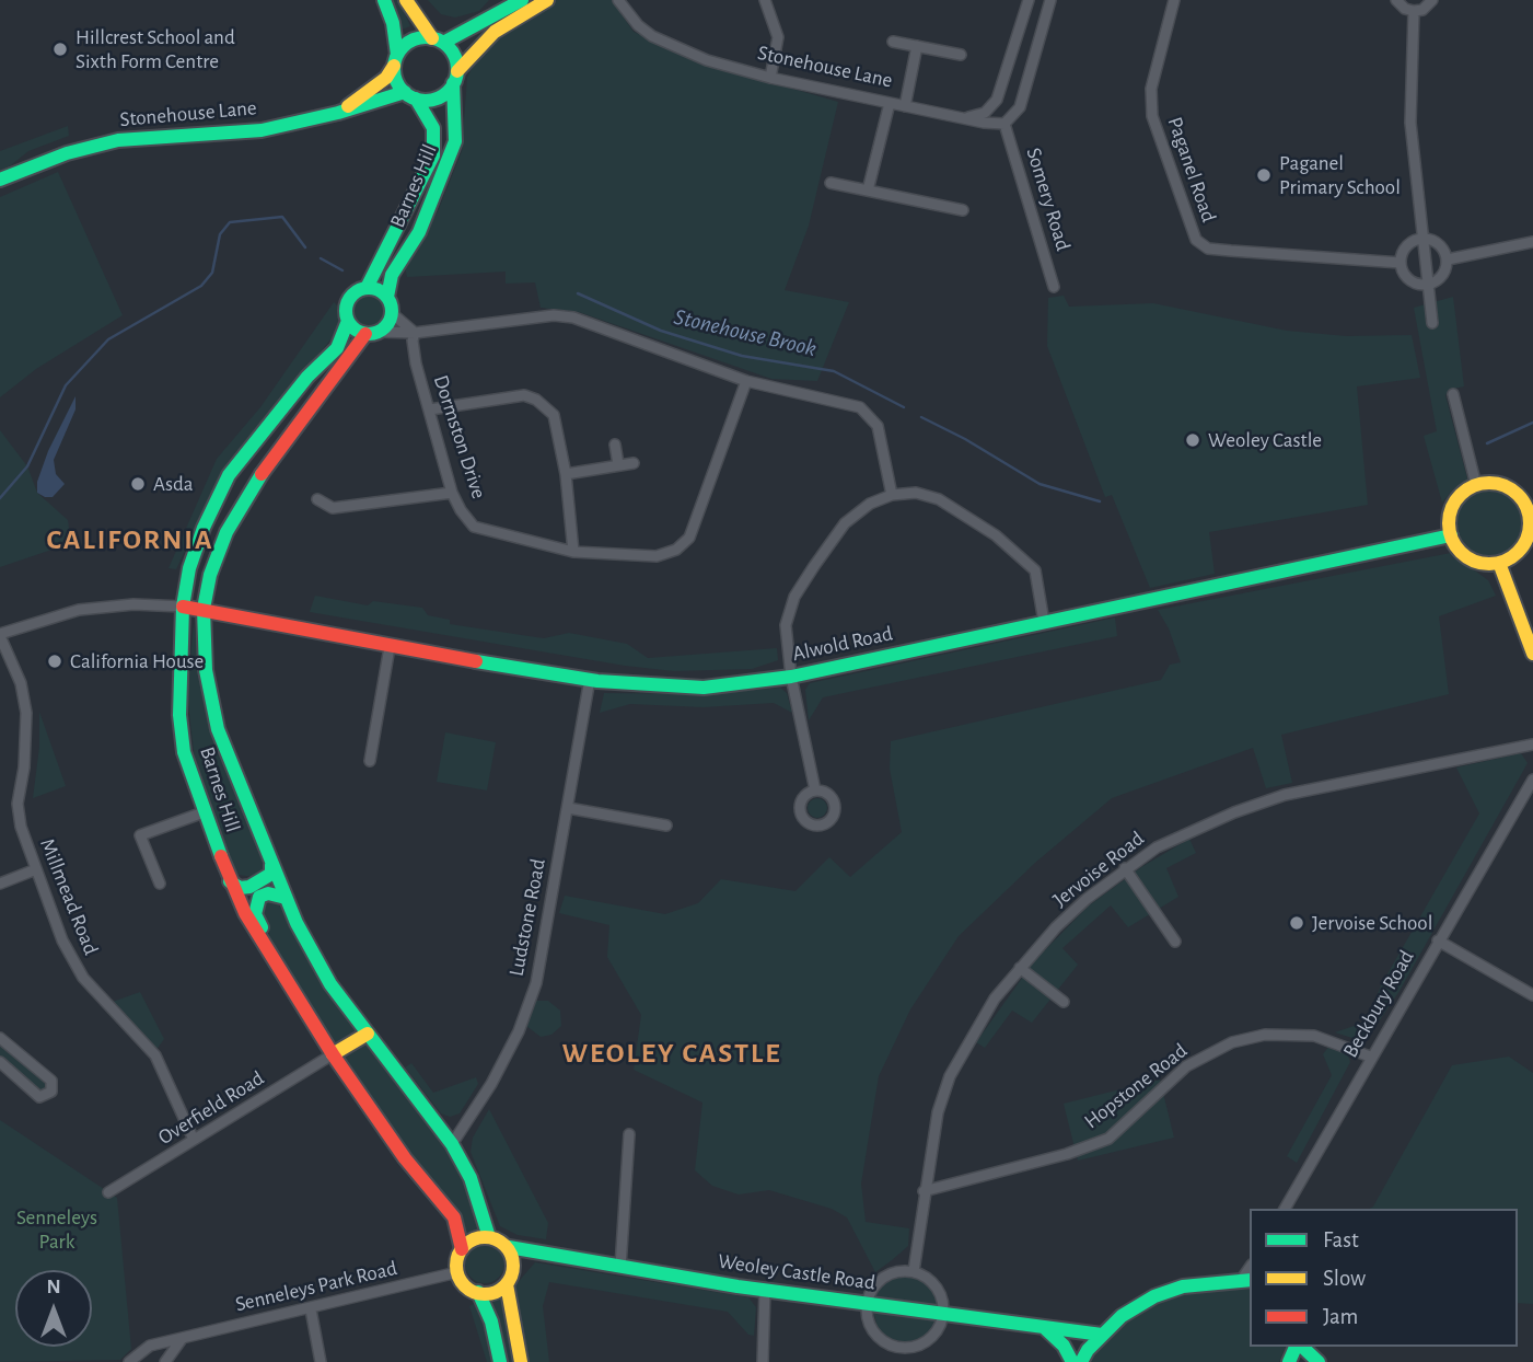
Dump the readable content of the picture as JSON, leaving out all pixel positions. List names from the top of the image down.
{
  "streets": {
    "main road": [
      "Stonehouse Lane",
      "Barnes Hill",
      "Alwold Road",
      "Weoley Castle Road"
    ],
    "street": [
      "Paganel Road",
      "Somery Road",
      "Dormston Drive",
      "Jervoise Road",
      "Millmead Road",
      "Ludstone Road",
      "Beckbury Road",
      "Hopstone Road",
      "Overfield Road",
      "Senneleys Park Road"
    ]
  },
  "crossings": [
    ["Stonehouse Lane", "Barnes Hill"],
    ["Stonehouse Lane", "Somery Road"],
    ["Barnes Hill", "Alwold Road"],
    ["Barnes Hill", "Ludstone Road"],
    ["Barnes Hill", "Overfield Road"],
    ["Barnes Hill", "Weoley Castle Road"],
    ["Barnes Hill", "Senneleys Park Road"],
    ["Alwold Road", "Ludstone Road"],
    ["Jervoise Road", "Hopstone Road"],
    ["Millmead Road", "Overfield Road"],
    ["Beckbury Road", "Hopstone Road"],
    ["Weoley Castle Road", "Senneleys Park Road"]
  ],
  "districts": ["CALIFORNIA", "WEOLEY CASTLE"],
  "water": ["Stonehouse Brook"],
  "parks": ["Senneleys Park"],
  "places": [
    "Hillcrest School and Sixth Form Centre",
    "Paganel Primary School",
    "Weoley Castle",
    "Asda",
    "California House",
    "Jervoise School"
  ],
  "legend": ["Fast", "Slow", "Jam"],
  "north": "top"
}
